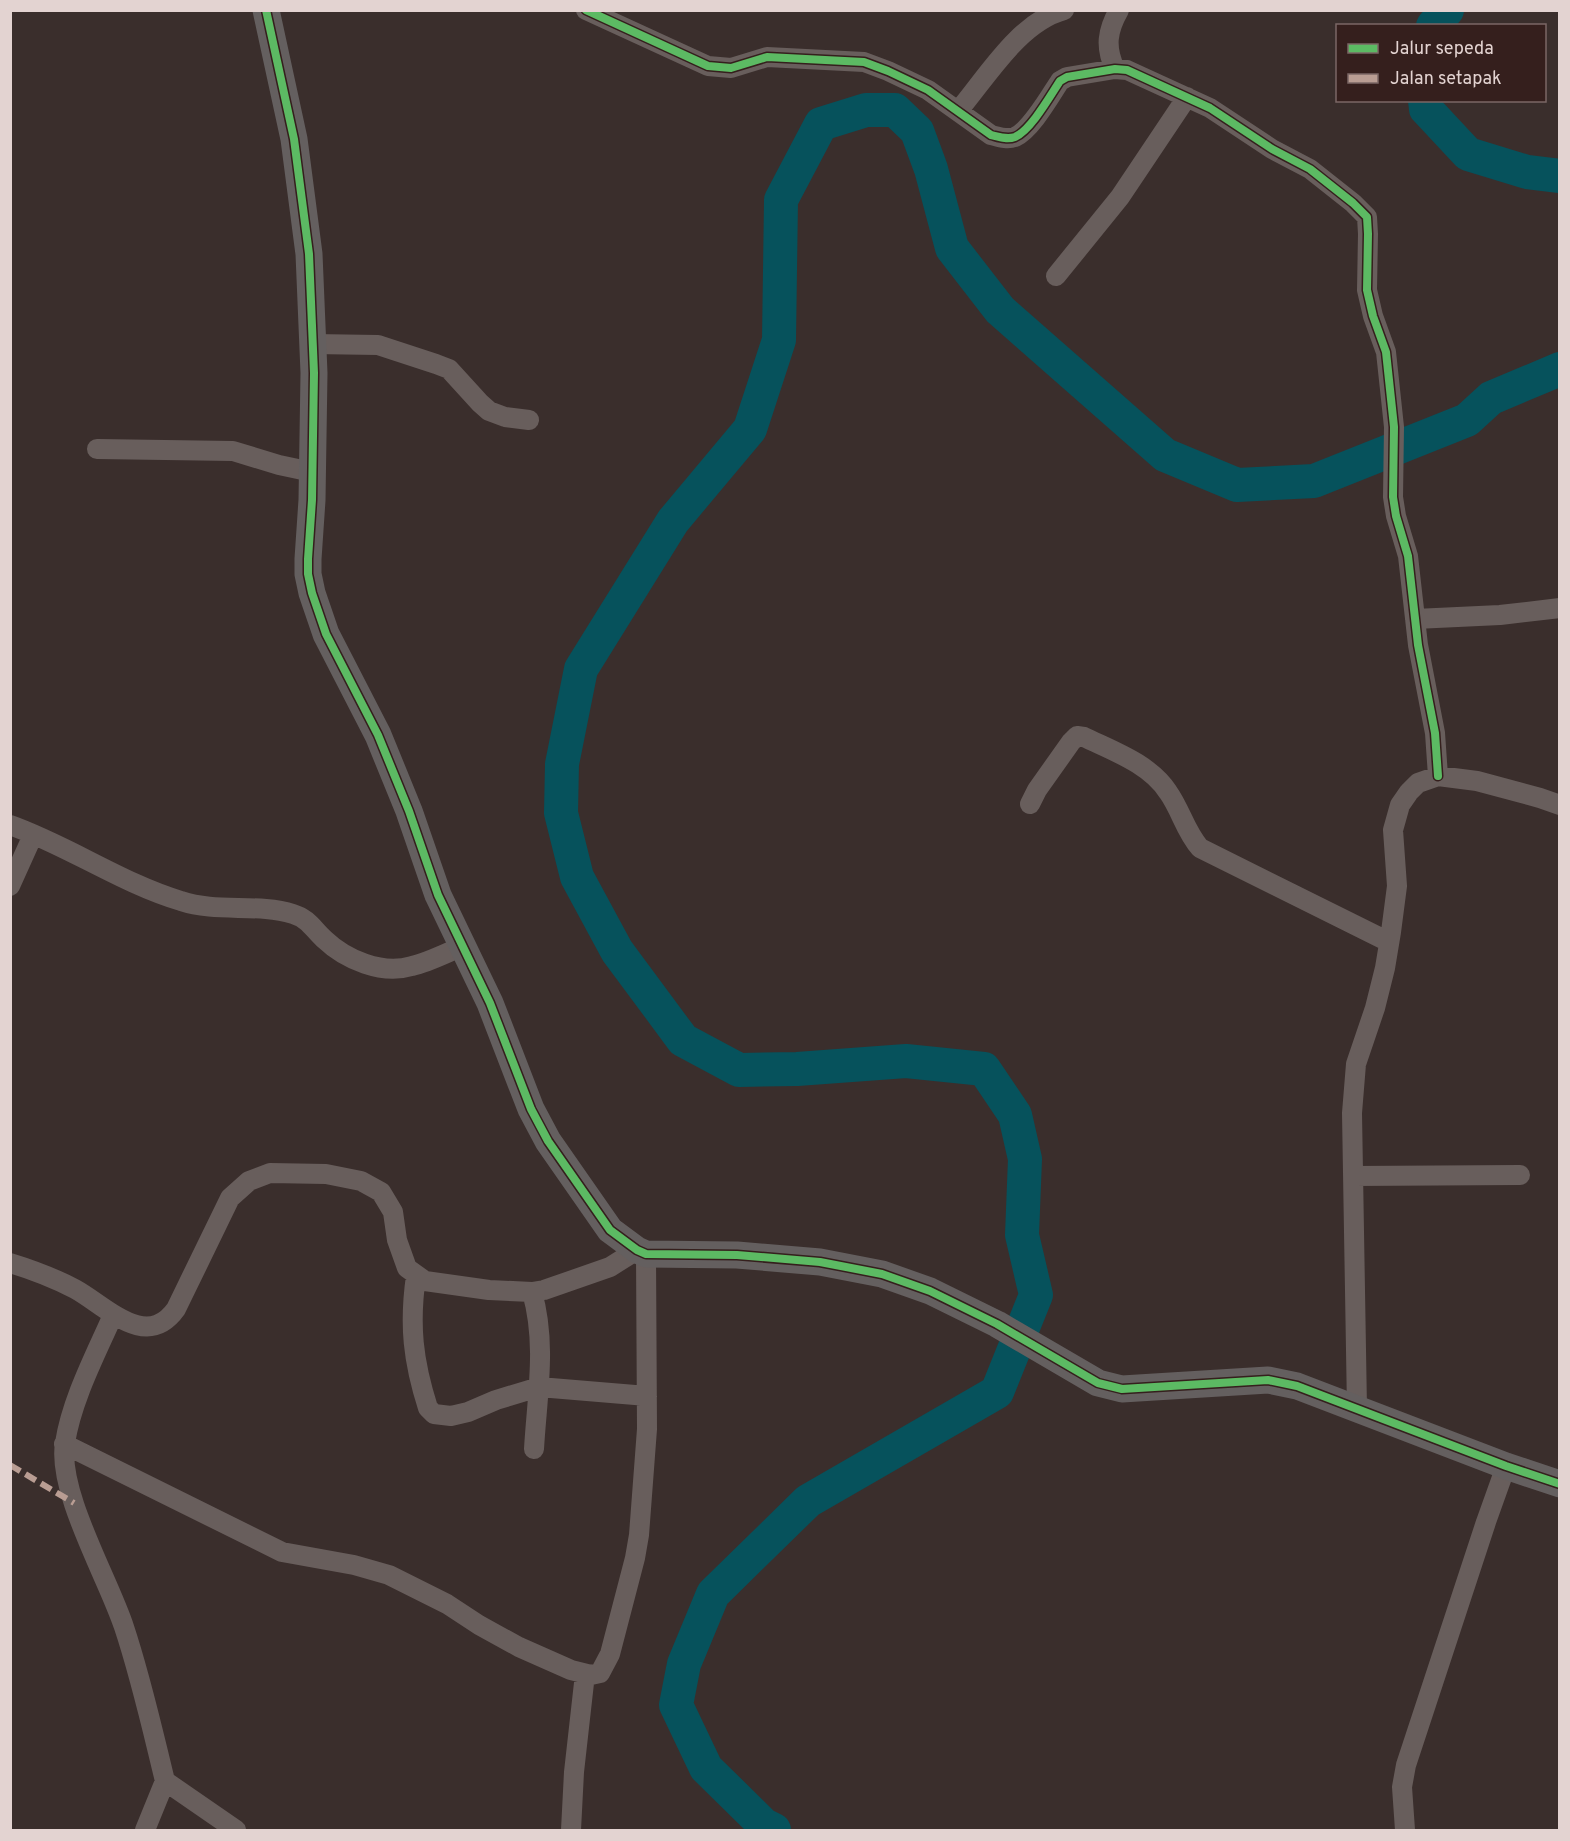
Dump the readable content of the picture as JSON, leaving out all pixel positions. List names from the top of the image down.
{
  "legend": ["Jalur sepeda", "Jalan setapak"]
}
